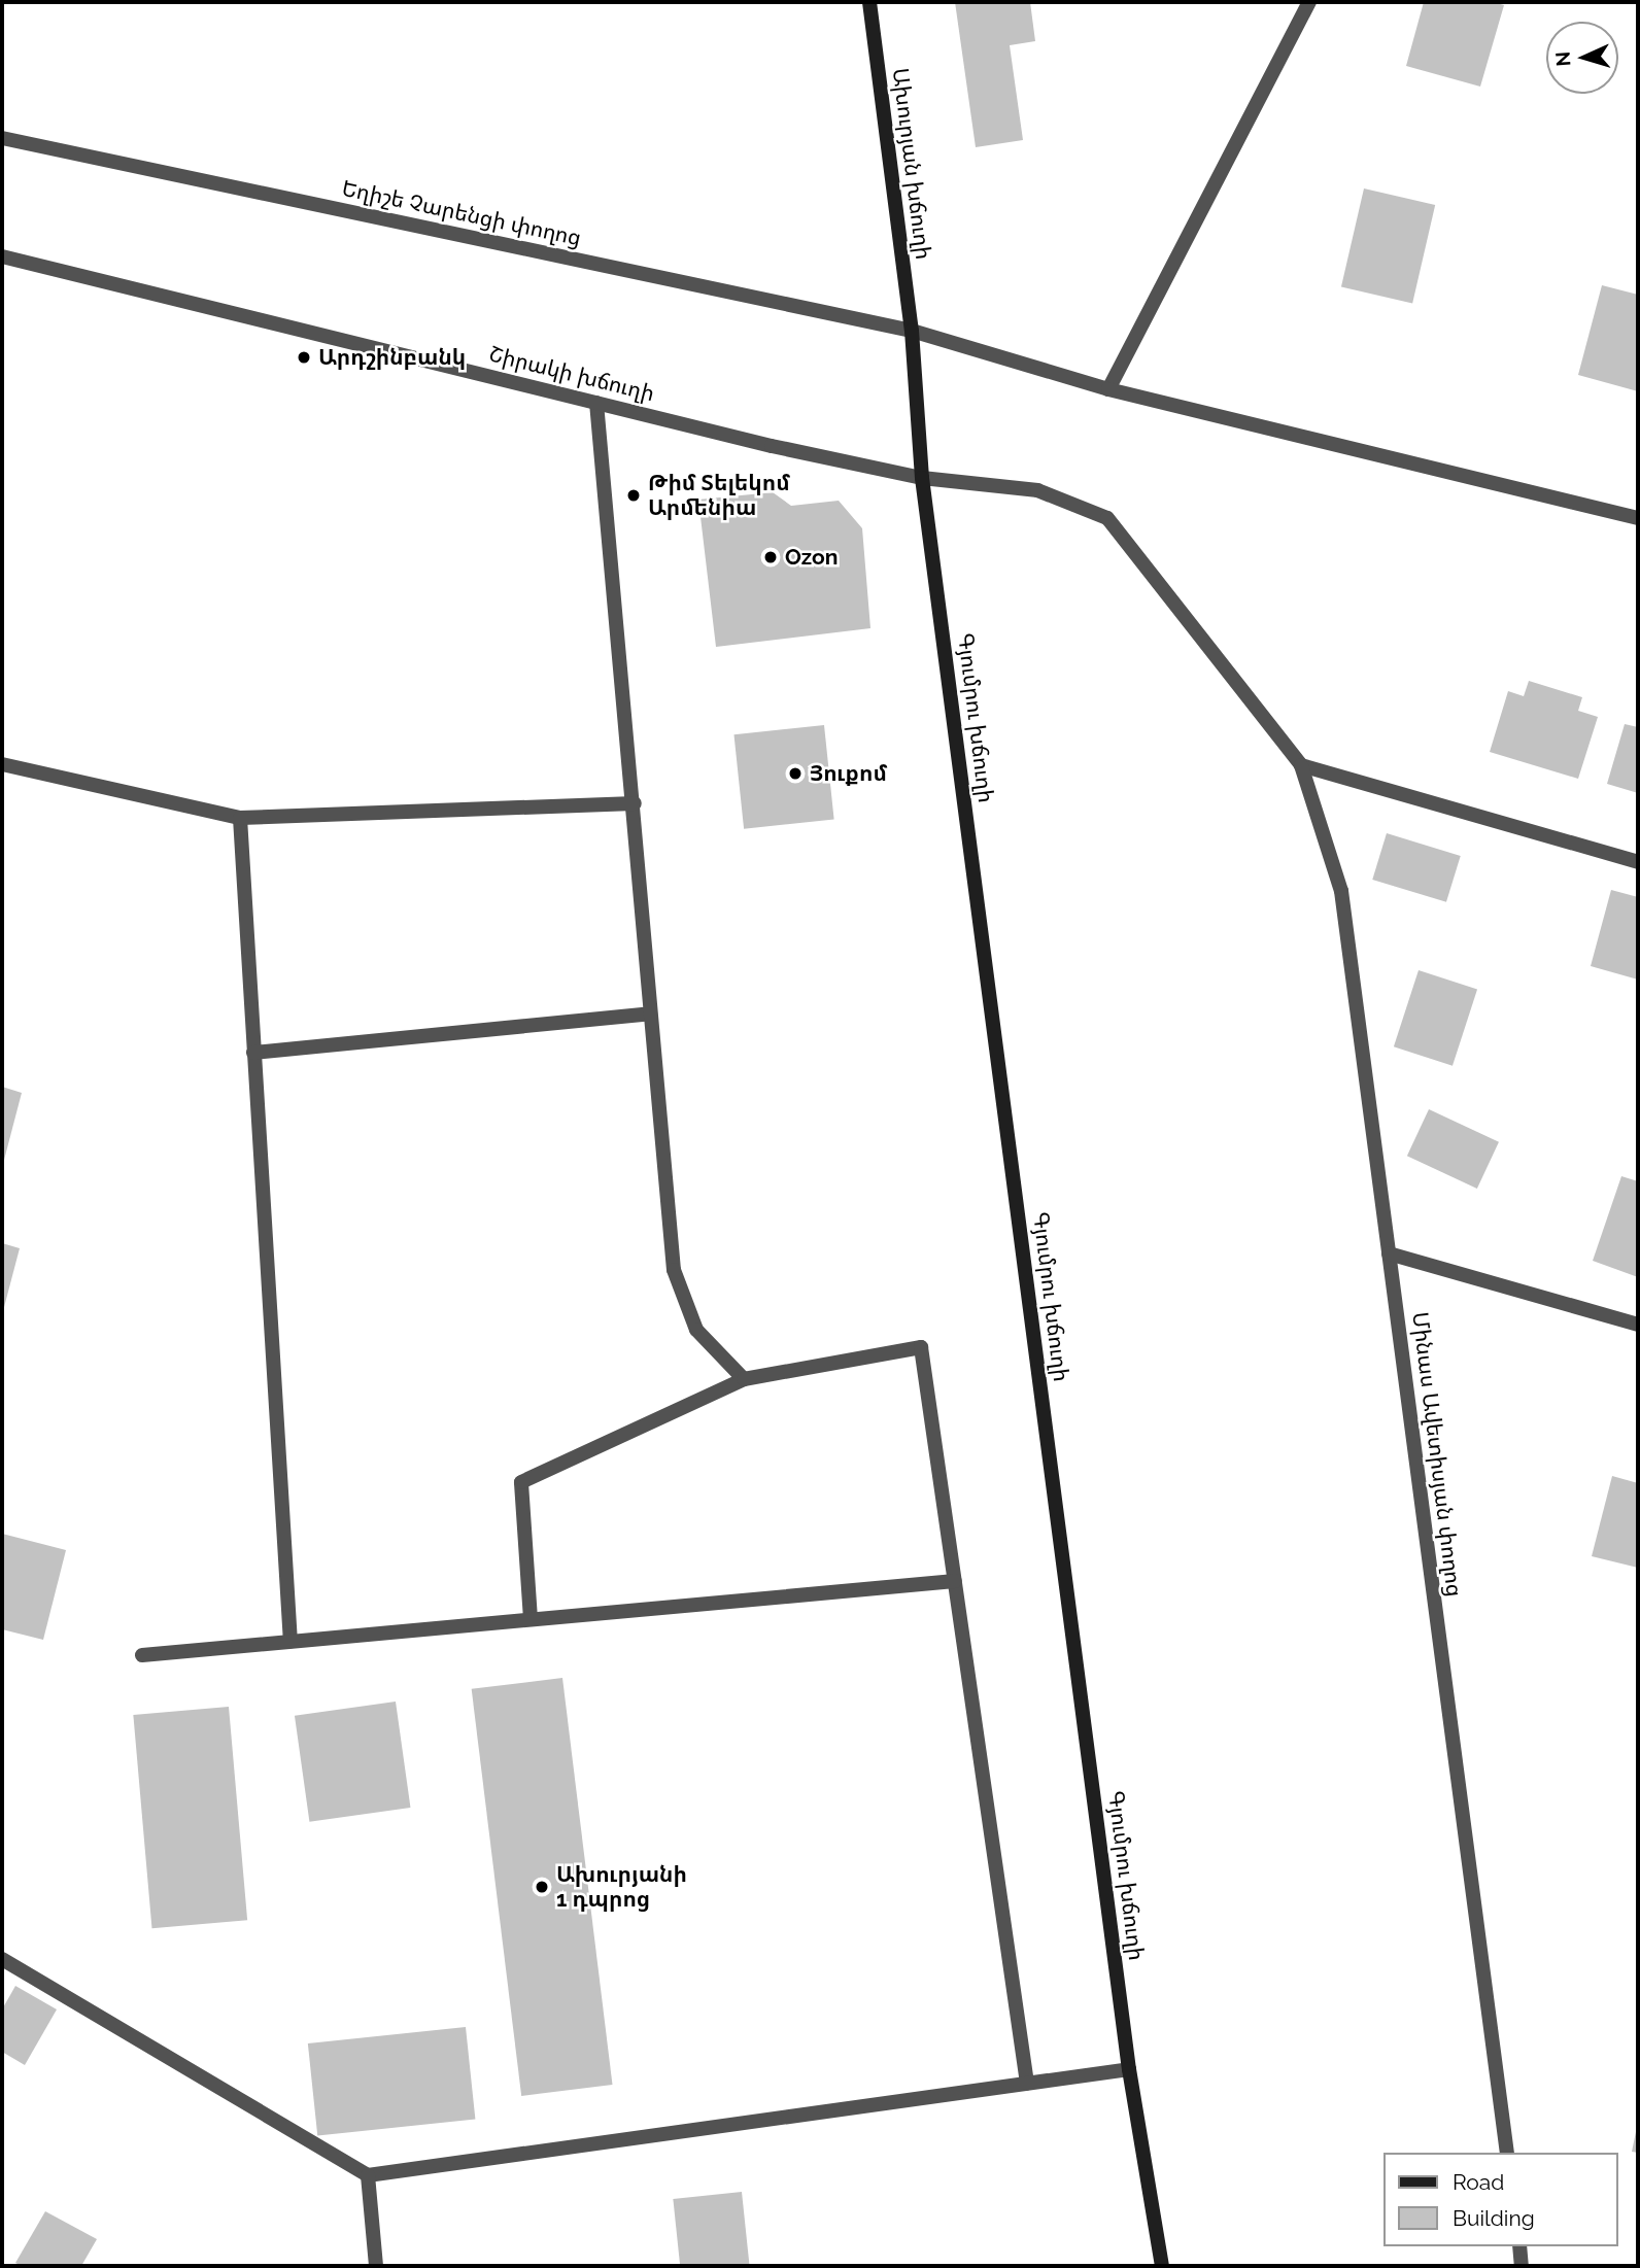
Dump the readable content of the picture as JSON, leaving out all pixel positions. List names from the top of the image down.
{
  "streets": {
    "main road": ["Ախուրյան խճուղի", "Գյումրու խճուղի"],
    "street": ["Եղիշե Չարենցի փողոց", "Շիրակի խճուղի", "Մինաս Ավետիսյան փողոց"]
  },
  "crossings": [
    ["Ախուրյան խճուղի", "Եղիշե Չարենցի փողոց"],
    ["Ախուրյան խճուղի", "Գյումրու խճուղի"],
    ["Եղիշե Չարենցի փողոց", "Գյումրու խճուղի"],
    ["Շիրակի խճուղի", "Գյումրու խճուղի"],
    ["Շիրակի խճուղի", "Մինաս Ավետիսյան փողոց"]
  ],
  "places": [
    "Արդշինբանկ",
    "Թիմ Տելեկոմ Արմենիա",
    "Ozon",
    "Յուքոմ",
    "Ախուրյանի 1 դպրոց"
  ],
  "legend": ["Road", "Building"],
  "north": "left"
}
